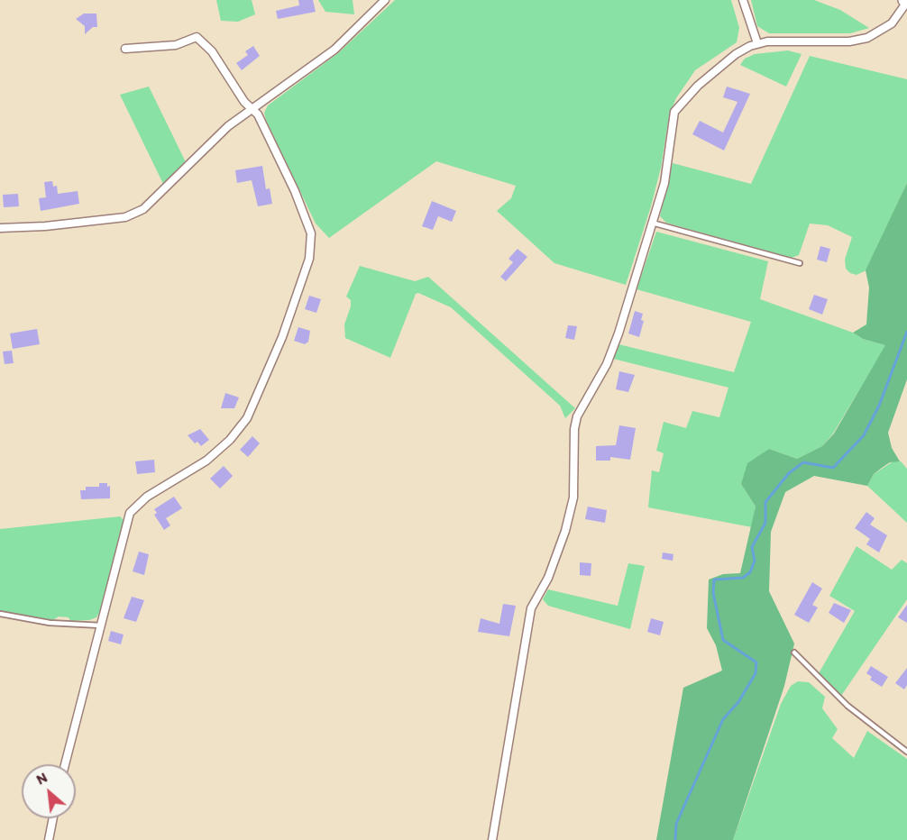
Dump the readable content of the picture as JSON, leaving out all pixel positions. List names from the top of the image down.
{
  "north": "top left"
}
